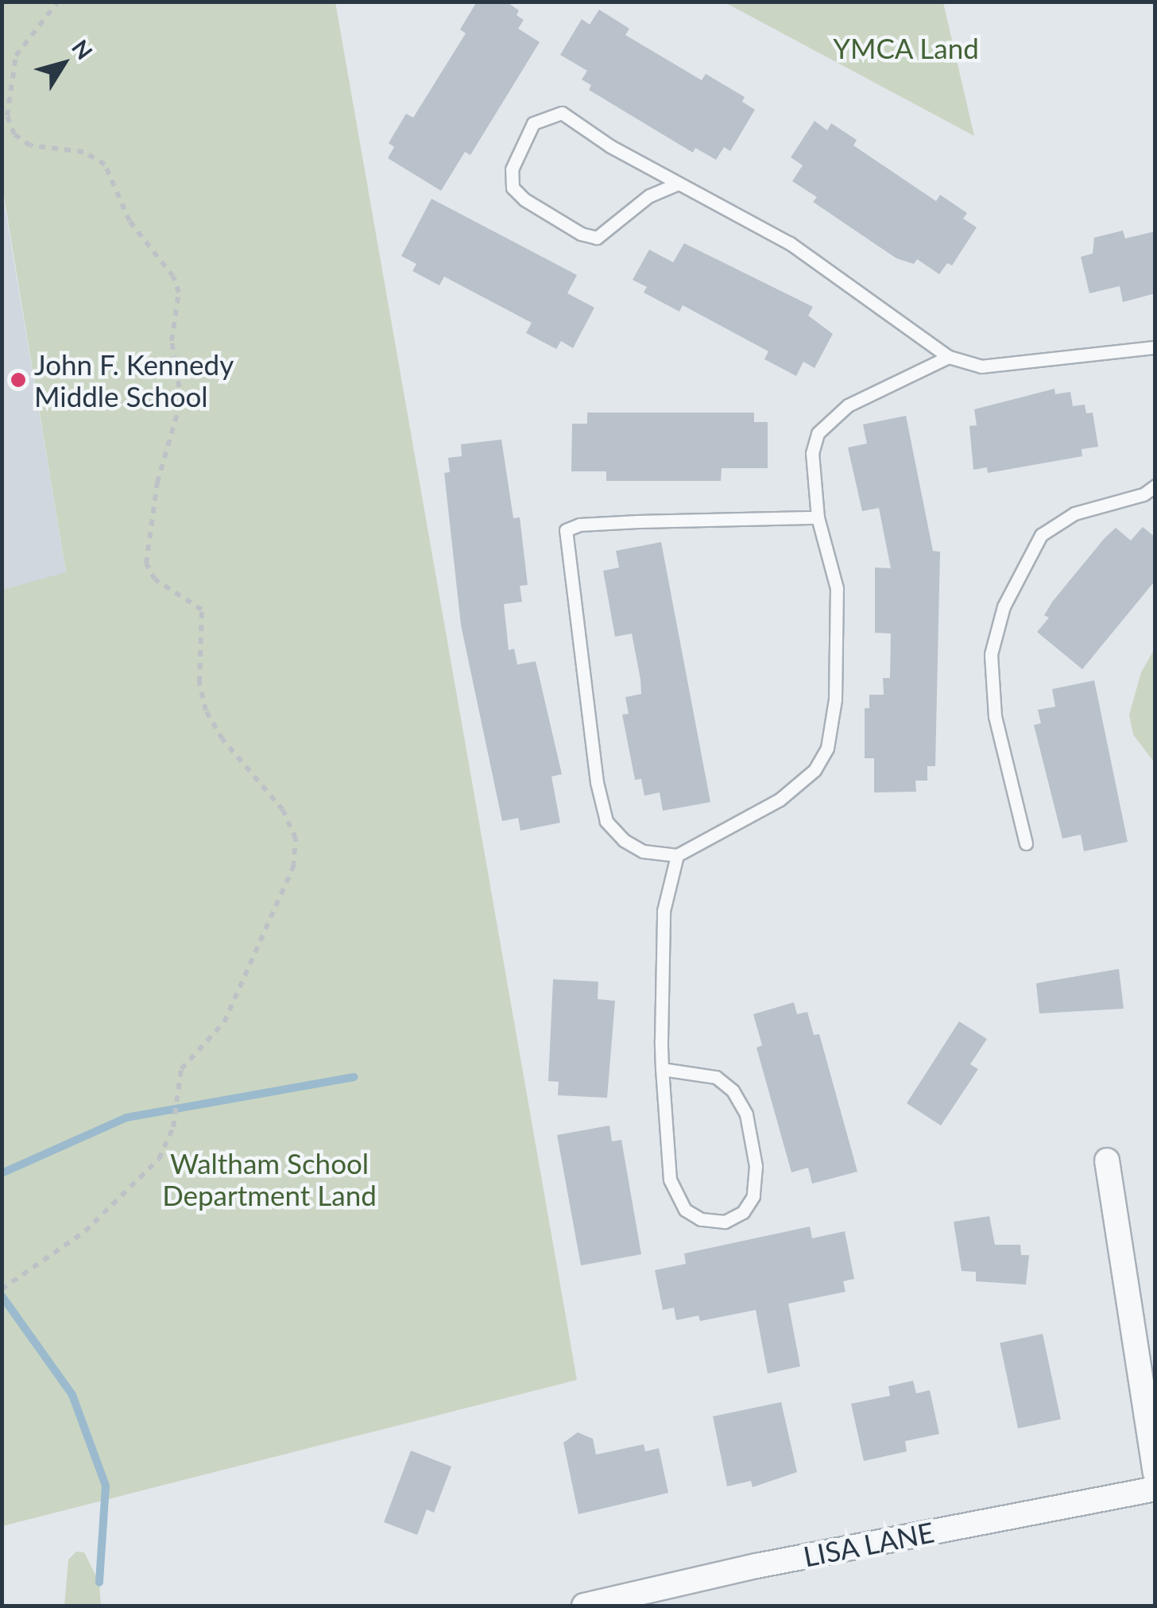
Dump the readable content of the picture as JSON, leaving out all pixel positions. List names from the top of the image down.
{
  "streets": {
    "street": ["LISA LANE"]
  },
  "parks": ["YMCA Land", "Waltham School Department Land"],
  "places": ["John F. Kennedy Middle School"],
  "north": "top right"
}
